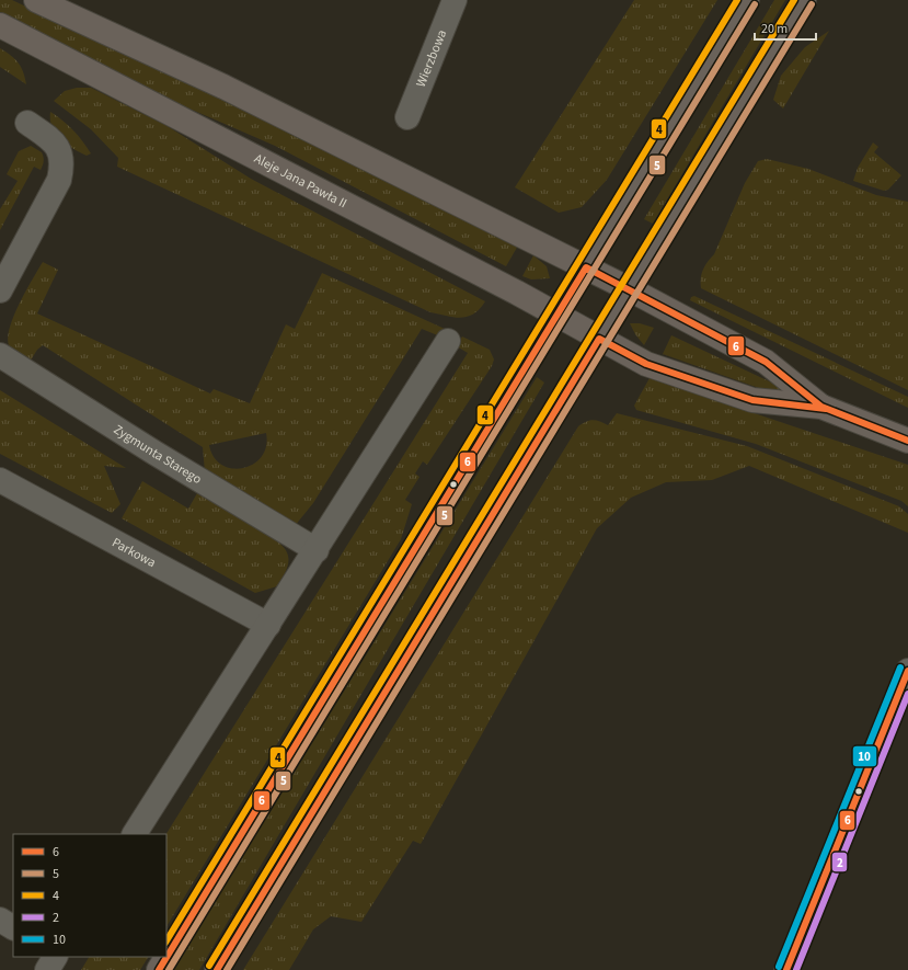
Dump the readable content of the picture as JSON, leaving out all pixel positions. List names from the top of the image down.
{
  "streets": {
    "main road": ["Aleje Jana Pawła II"],
    "street": ["Wierzbowa", "Zygmunta Starego", "Parkowa"]
  },
  "lines": [
    "transit line 4",
    "transit line 5",
    "transit line 6",
    "transit line 10",
    "transit line 2"
  ],
  "legend": [
    "6",
    "5",
    "4",
    "2",
    "10"
  ],
  "scale_bar": "20 m"
}
